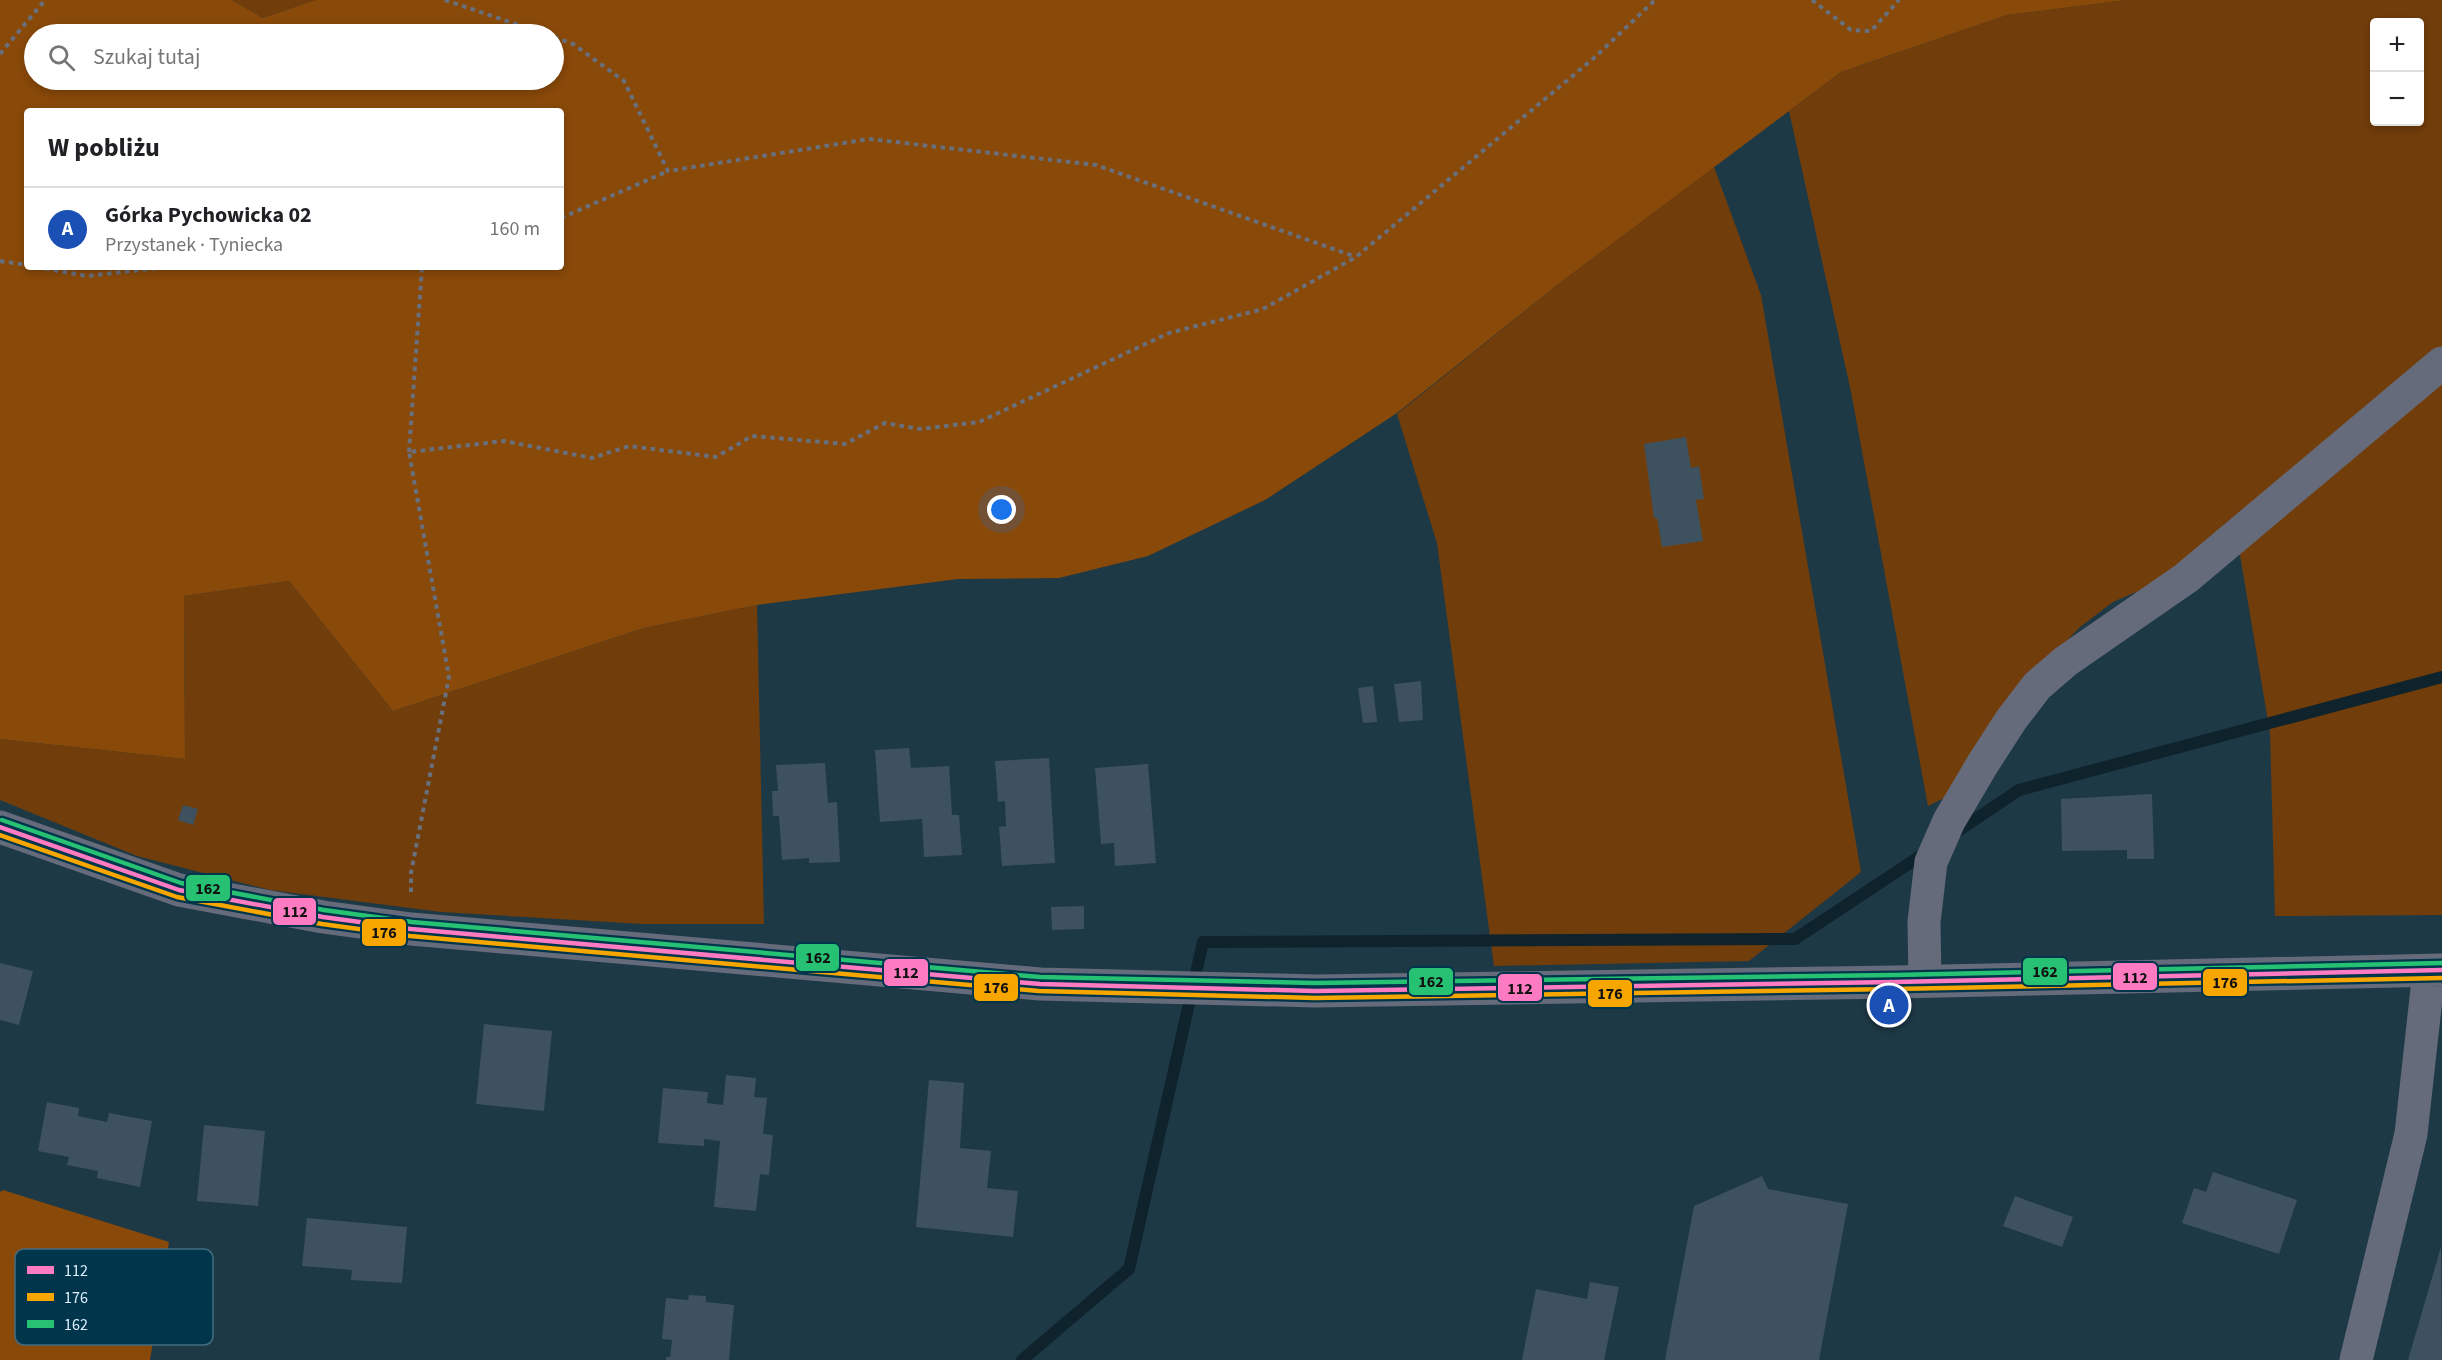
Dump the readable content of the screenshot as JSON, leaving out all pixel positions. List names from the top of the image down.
{
  "lines": ["transit line 162", "transit line 112", "transit line 176"],
  "legend": ["112", "176", "162"],
  "page": {
    "map_buttons": ["+", "−"],
    "search": "Szukaj tutaj",
    "heading": "W pobliżu",
    "list": [
      {
        "mark": "A",
        "name": "Górka Pychowicka 02",
        "note": "Przystanek · Tyniecka",
        "value": "160 m"
      }
    ],
    "pins": "A"
  }
}
